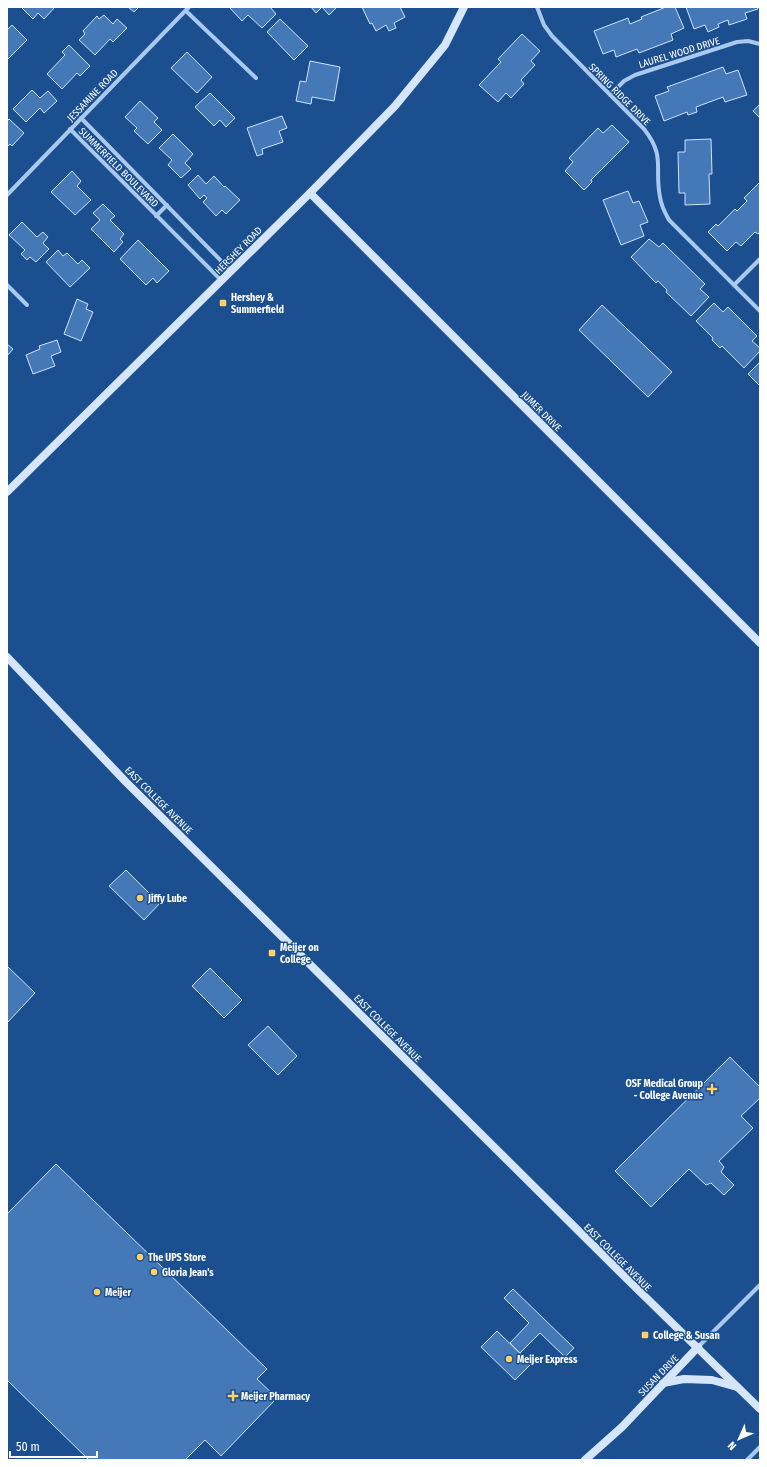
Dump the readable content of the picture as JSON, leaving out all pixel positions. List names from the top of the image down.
{
  "streets": {
    "main road": [
      "HERSHEY ROAD",
      "JUMER DRIVE",
      "EAST COLLEGE AVENUE",
      "SUSAN DRIVE"
    ],
    "street": [
      "LAUREL WOOD DRIVE",
      "SPRING RIDGE DRIVE",
      "JESSAMINE ROAD",
      "SUMMERFIELD BOULEVARD"
    ]
  },
  "crossings": [
    ["LAUREL WOOD DRIVE", "SPRING RIDGE DRIVE"],
    ["JESSAMINE ROAD", "SUMMERFIELD BOULEVARD"],
    ["SUMMERFIELD BOULEVARD", "HERSHEY ROAD"],
    ["HERSHEY ROAD", "JUMER DRIVE"],
    ["EAST COLLEGE AVENUE", "SUSAN DRIVE"]
  ],
  "places": {
    "transit": ["Hershey & Summerfield", "Meijer on College", "College & Susan"],
    "other": [
      "Jiffy Lube",
      "The UPS Store",
      "Gloria Jean's",
      "Meijer",
      "Meijer Express"
    ],
    "health": ["OSF Medical Group - College Avenue", "Meijer Pharmacy"]
  },
  "scale_bar": "50 m",
  "north": "bottom left"
}
